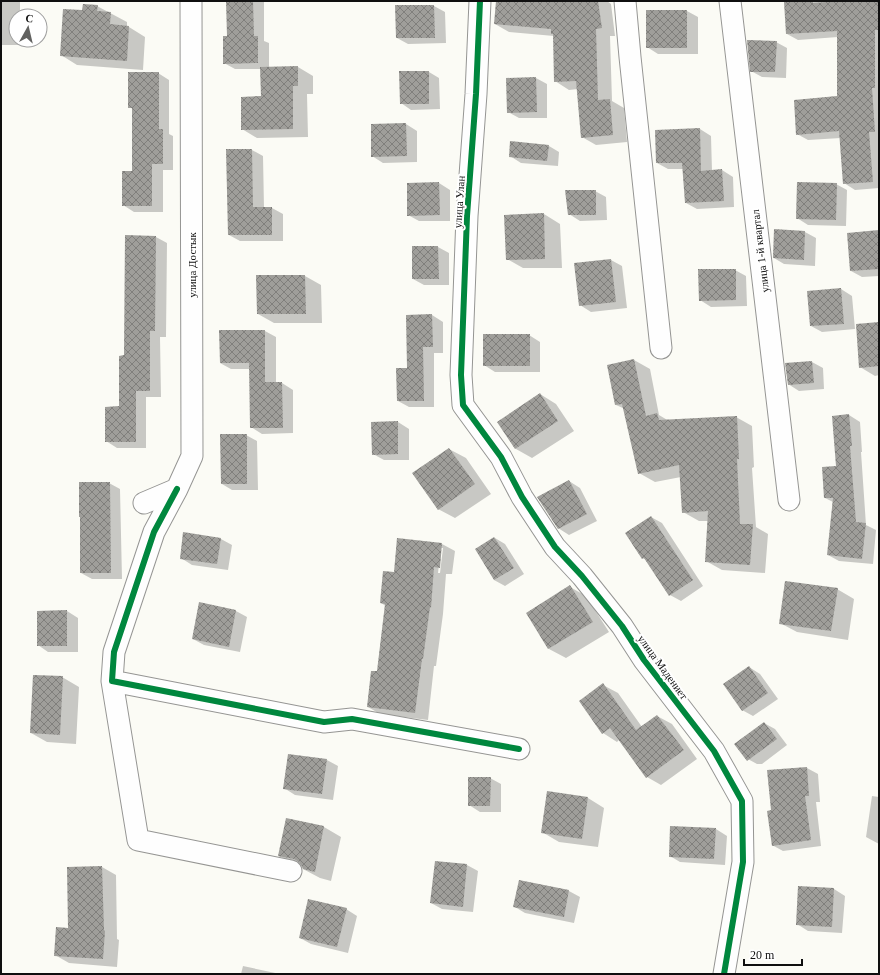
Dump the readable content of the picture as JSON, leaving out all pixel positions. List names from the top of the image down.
{
  "streets": {
    "street": [
      "улица Улан",
      "улица 1-й квартал",
      "улица Достык",
      "улица Мадениет"
    ]
  },
  "crossings": [
    ["улица Улан", "улица Мадениет"]
  ],
  "scale_bar": "20 m",
  "north": "top"
}
